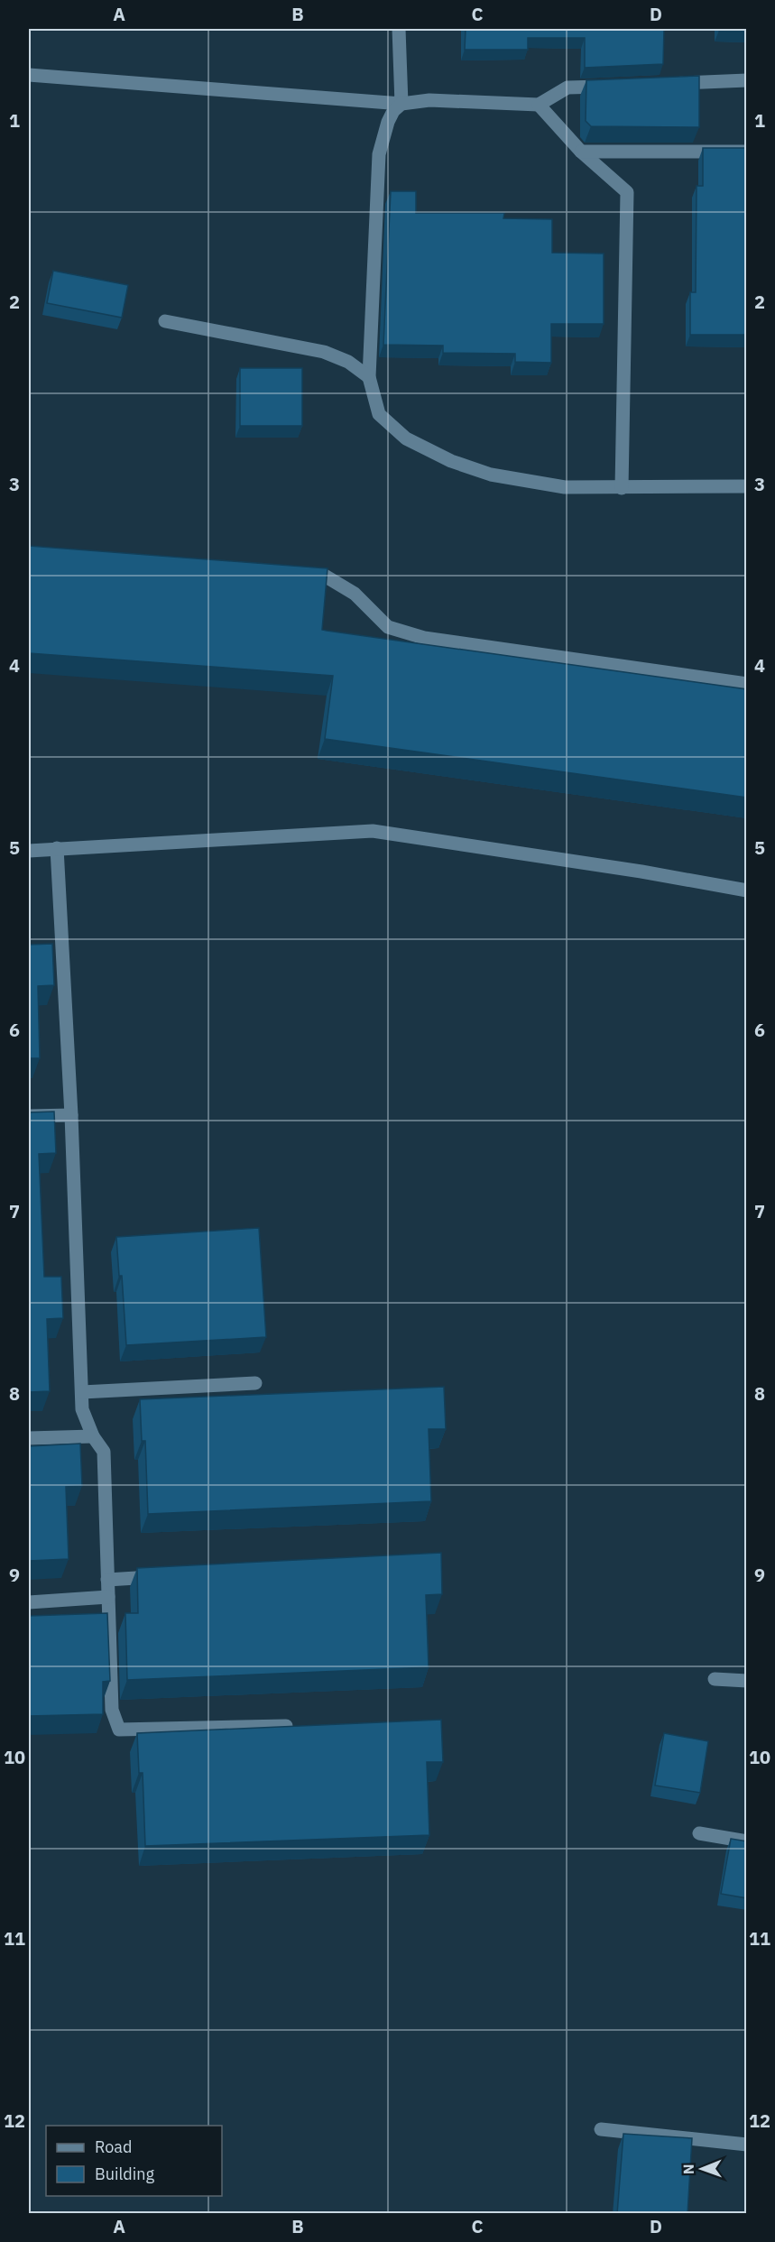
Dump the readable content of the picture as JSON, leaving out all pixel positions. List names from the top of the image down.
{
  "legend": ["Road", "Building"],
  "north": "left",
  "grid": {
    "columns": [
      "A",
      "B",
      "C",
      "D"
    ],
    "rows": [
      "1",
      "2",
      "3",
      "4",
      "5",
      "6",
      "7",
      "8",
      "9",
      "10",
      "11",
      "12"
    ]
  }
}
